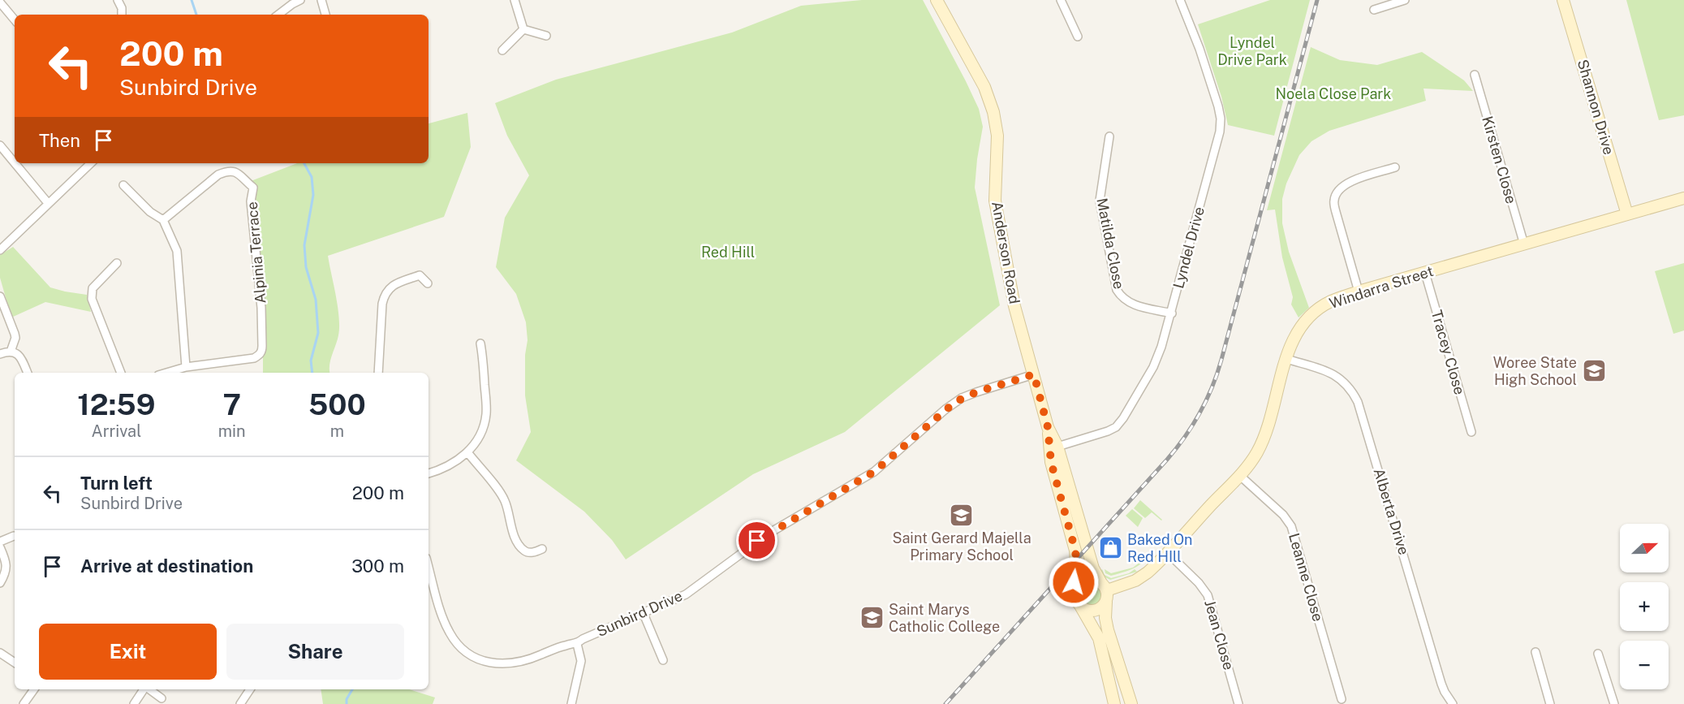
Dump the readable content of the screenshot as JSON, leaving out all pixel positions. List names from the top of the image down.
{
  "streets": {
    "street": [
      "Shannon Drive",
      "Kirsten Close",
      "Matilda Close",
      "Lyndel Drive",
      "Alpinia Terrace",
      "Anderson Road",
      "Windarra Street",
      "Tracey Close",
      "Alberta Drive",
      "Leanne Close",
      "Sunbird Drive",
      "Jean Close"
    ]
  },
  "crossings": [
    ["Shannon Drive", "Windarra Street"],
    ["Kirsten Close", "Windarra Street"],
    ["Matilda Close", "Lyndel Drive"],
    ["Lyndel Drive", "Anderson Road"],
    ["Anderson Road", "Windarra Street"],
    ["Anderson Road", "Sunbird Drive"],
    ["Windarra Street", "Tracey Close"],
    ["Windarra Street", "Alberta Drive"],
    ["Windarra Street", "Leanne Close"],
    ["Windarra Street", "Jean Close"]
  ],
  "parks": ["Lyndel Drive Park", "Noela Close Park", "Red Hill"],
  "places": {
    "school or university": ["Woree State High School", "Saint Gerard Majella Primary School", "Saint Marys Catholic College"],
    "shop": ["Baked On Red HIll"]
  },
  "north": "right",
  "page": {
    "turn": ["200 m", "Sunbird Drive"],
    "then": "Then",
    "eta": [
      "12:59",
      "Arrival",
      "7",
      "min",
      "500",
      "m"
    ],
    "list": [
      {
        "name": "Turn left",
        "note": "Sunbird Drive",
        "value": "200 m"
      },
      {
        "name": "Arrive at destination",
        "value": "300 m"
      }
    ],
    "map_buttons": ["+", "−"],
    "buttons": ["Exit", "Share"]
  }
}
